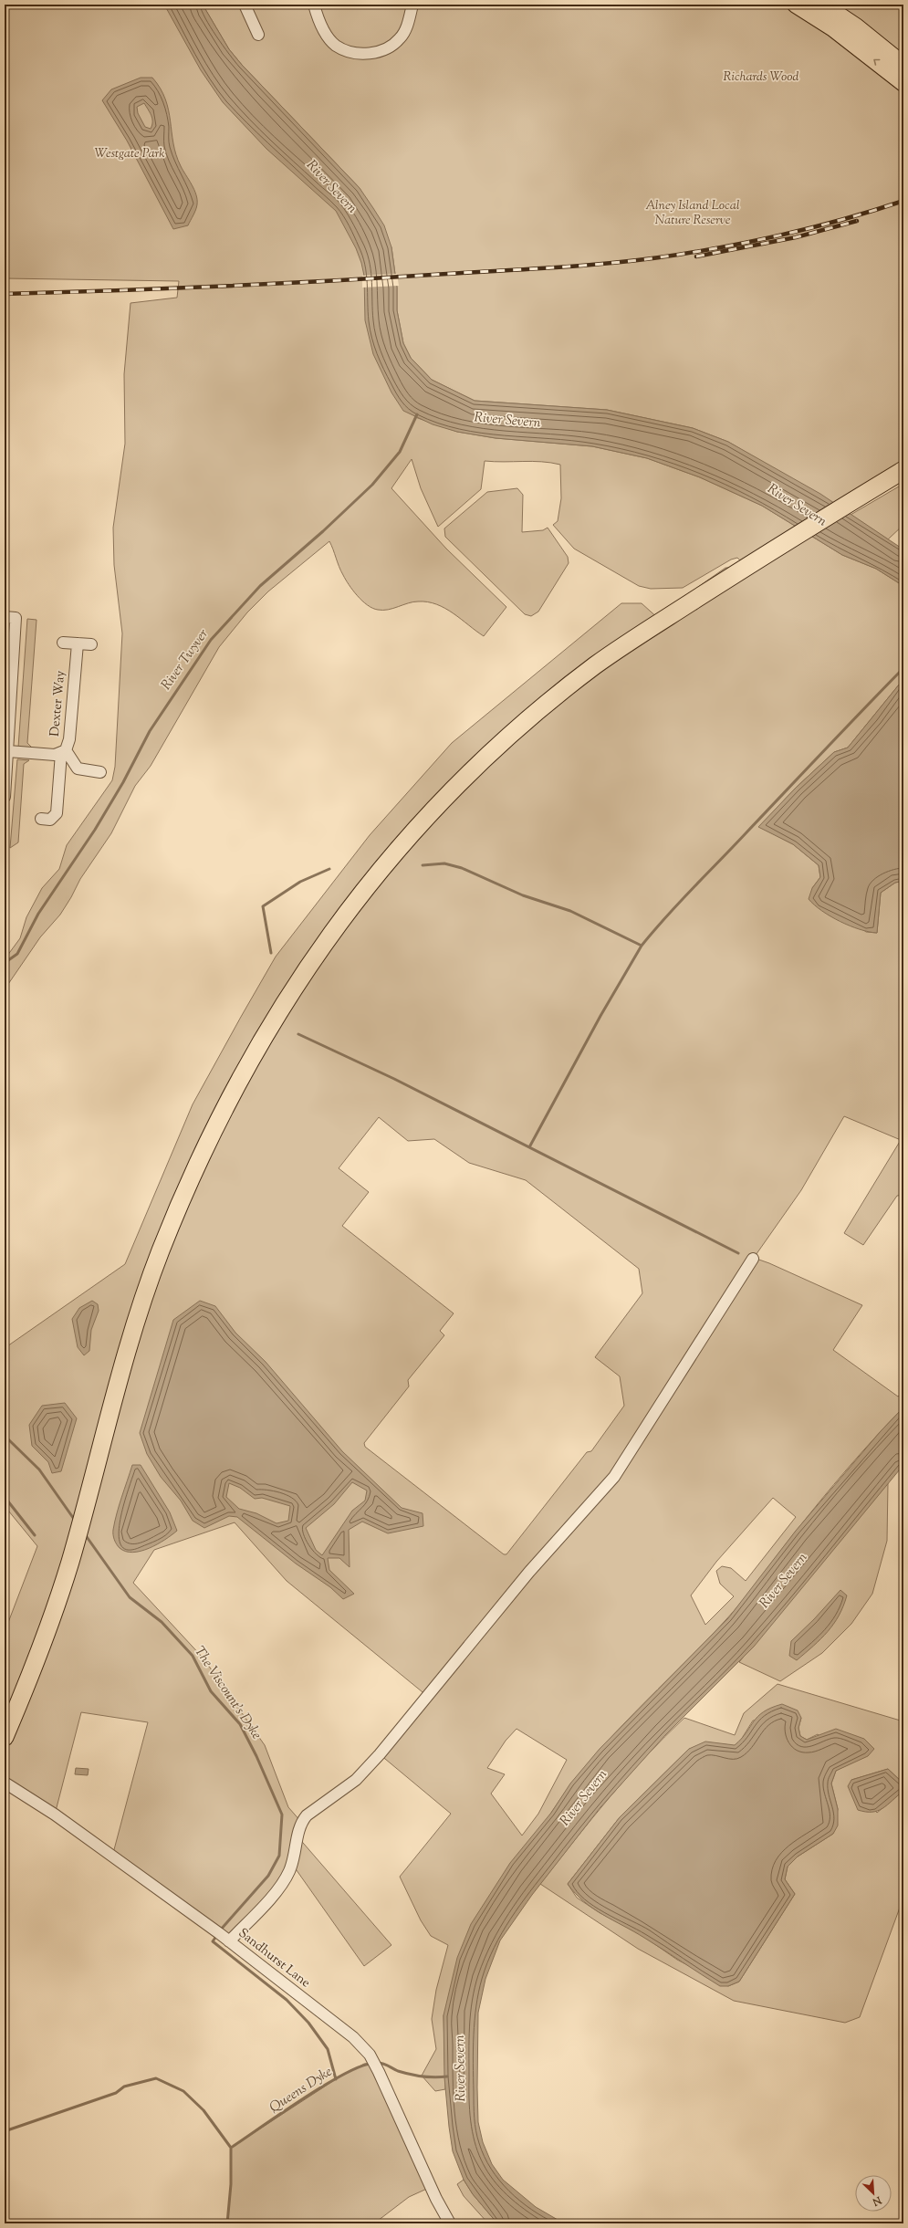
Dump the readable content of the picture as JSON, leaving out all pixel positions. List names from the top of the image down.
{
  "streets": {
    "street": ["Dexter Way", "Sandhurst Lane"]
  },
  "water": [
    "River Severn",
    "River Twyver",
    "The Viscount's Dyke",
    "Queens Dyke"
  ],
  "parks": ["Richards Wood", "Westgate Park", "Alney Island Local Nature Reserve"],
  "north": "bottom right"
}
